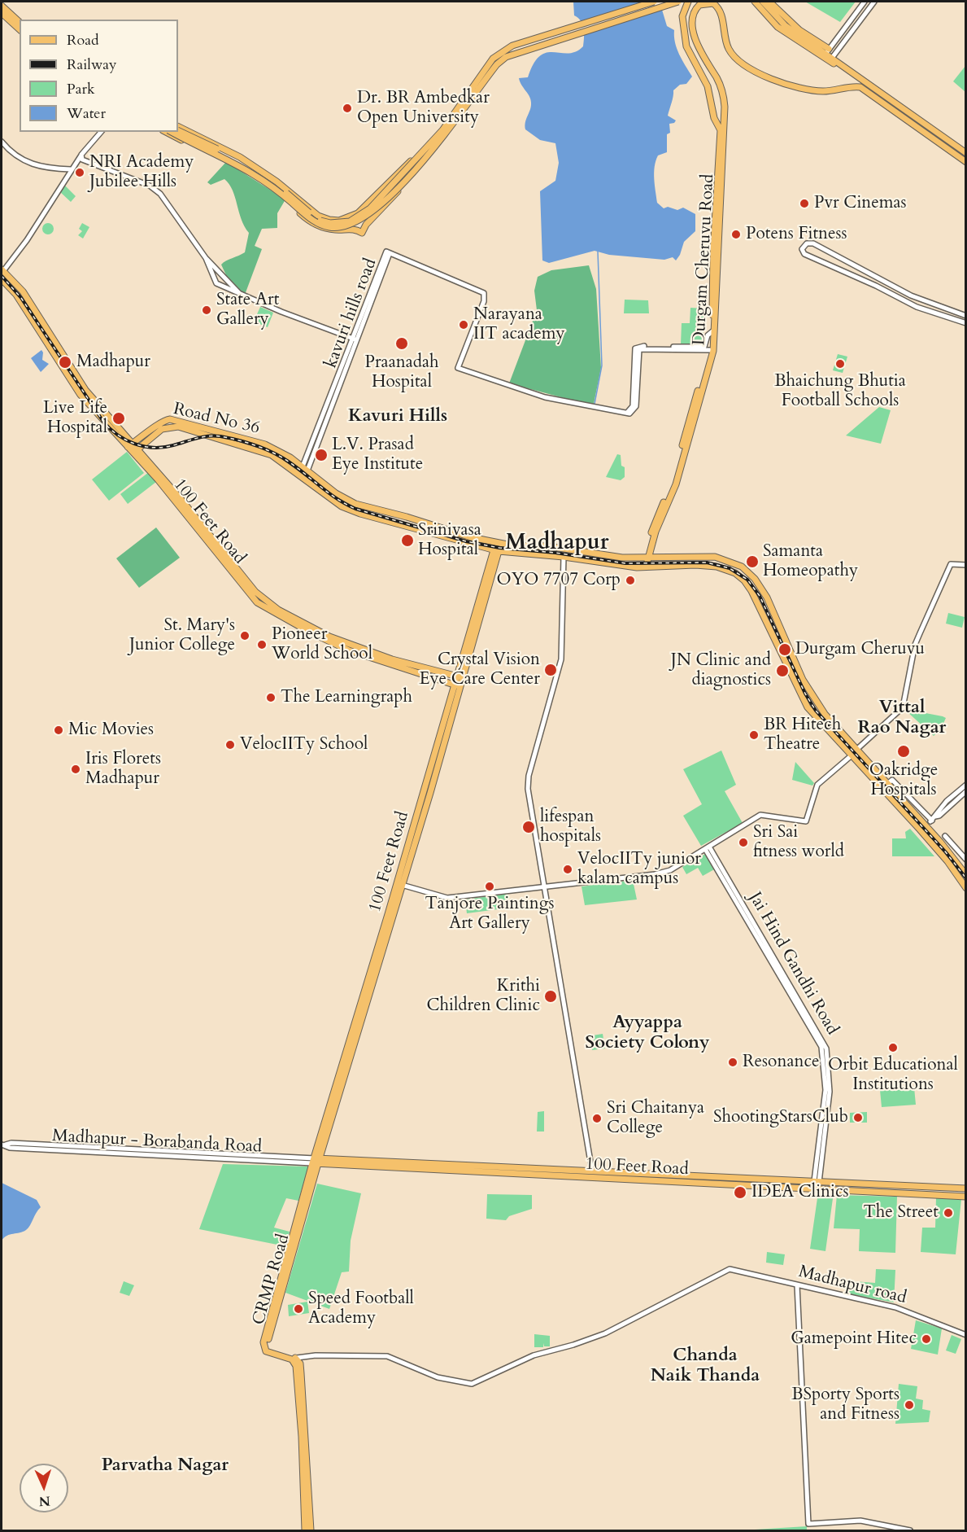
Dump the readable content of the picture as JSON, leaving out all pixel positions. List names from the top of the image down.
{
  "streets": {
    "main road": [
      "Durgam Cheruvu Road",
      "Road No 36",
      "100 Feet Road",
      "CRMP Road"
    ],
    "street": [
      "kavuri hills road",
      "Jai Hind Gandhi Road",
      "Madhapur - Borabanda Road",
      "Madhapur road"
    ]
  },
  "crossings": [
    ["Durgam Cheruvu Road", "Road No 36"],
    ["kavuri hills road", "Road No 36"],
    ["Road No 36", "100 Feet Road"],
    ["100 Feet Road", "Jai Hind Gandhi Road"],
    ["100 Feet Road", "Madhapur - Borabanda Road"],
    ["100 Feet Road", "CRMP Road"],
    ["Madhapur - Borabanda Road", "CRMP Road"],
    ["CRMP Road", "Madhapur road"]
  ],
  "districts": [
    "Kavuri Hills",
    "Madhapur",
    "Vittal Rao Nagar",
    "Ayyappa Society Colony",
    "Chanda Naik Thanda",
    "Parvatha Nagar"
  ],
  "places": [
    "Dr. BR Ambedkar Open University",
    "NRI Academy Jubilee Hills",
    "Pvr Cinemas",
    "Potens Fitness",
    "State Art Gallery",
    "Narayana IIT academy",
    "Praanadah Hospital",
    "Madhapur",
    "Bhaichung Bhutia Football Schools",
    "Live Life Hospital",
    "L.V. Prasad Eye Institute",
    "Srinivasa Hospital",
    "Samanta Homeopathy",
    "OYO 7707 Corp",
    "St. Mary's Junior College",
    "Pioneer World School",
    "Durgam Cheruvu",
    "Crystal Vision Eye Care Center",
    "JN Clinic and diagnostics",
    "The Learningraph",
    "Mic Movies",
    "BR Hitech Theatre",
    "VelocIITy School",
    "Oakridge Hospitals",
    "Iris Florets Madhapur",
    "lifespan hospitals",
    "Sri Sai fitness world",
    "VelocIITy junior kalam campus",
    "Tanjore Paintings Art Gallery",
    "Krithi Children Clinic",
    "Orbit Educational Institutions",
    "Resonance",
    "ShootingStarsClub",
    "Sri Chaitanya College",
    "IDEA Clinics",
    "The Street",
    "Speed Football Academy",
    "Gamepoint Hitec",
    "BSporty Sports and Fitness"
  ],
  "legend": [
    "Road",
    "Railway",
    "Park",
    "Water"
  ],
  "north": "bottom"
}
